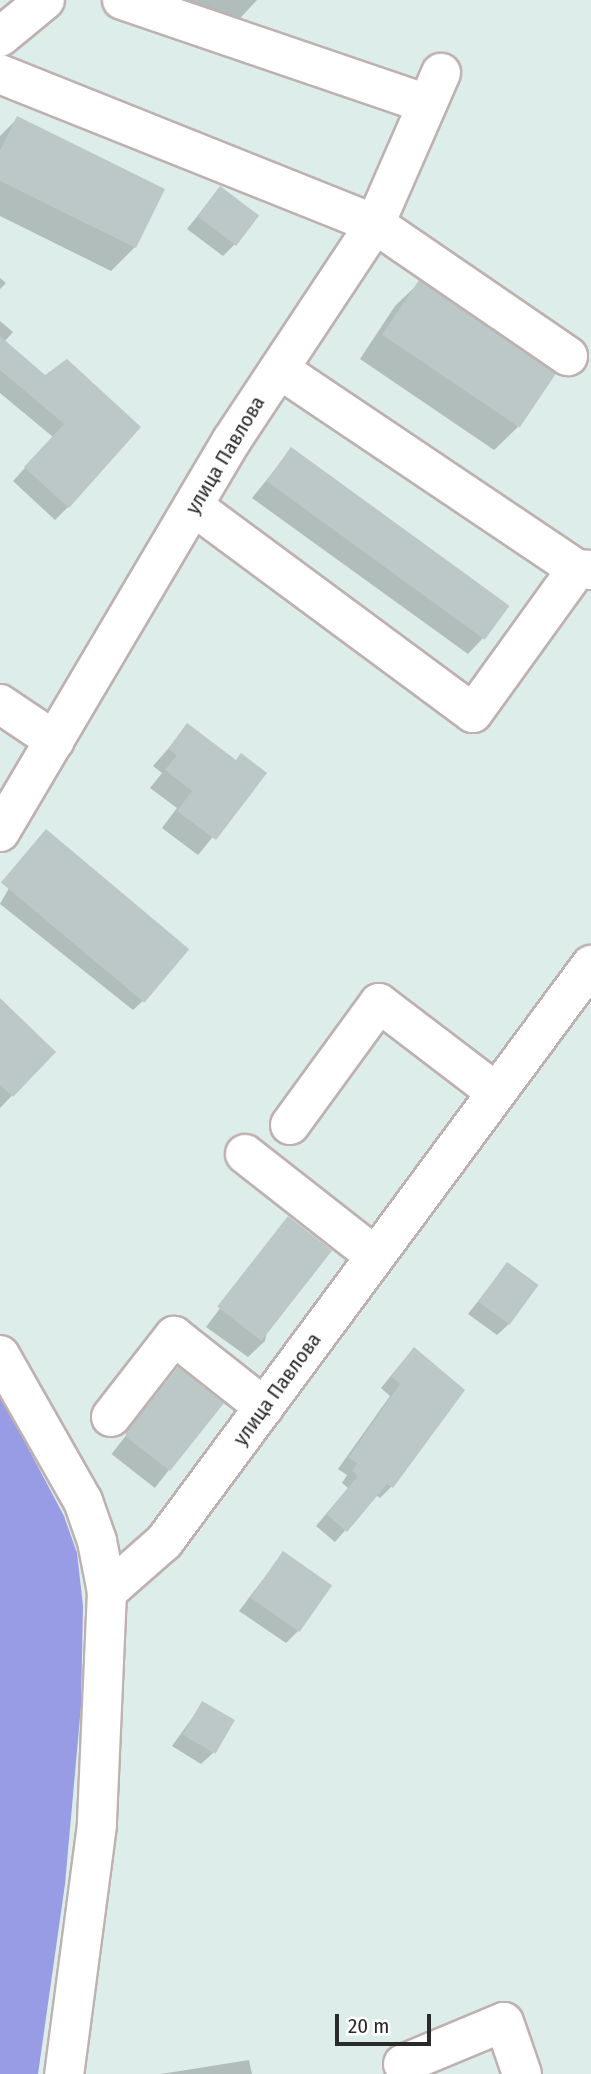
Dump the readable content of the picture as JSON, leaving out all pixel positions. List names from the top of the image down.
{
  "streets": {
    "street": ["улица Павлова"]
  },
  "scale_bar": "20 m"
}
